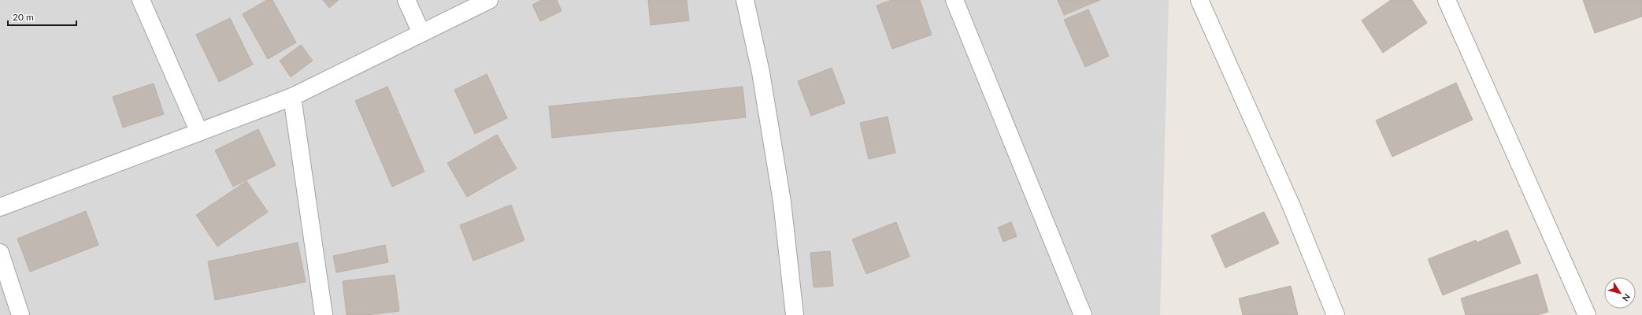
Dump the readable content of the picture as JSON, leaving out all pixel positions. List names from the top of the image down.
{
  "scale_bar": "20 m",
  "north": "bottom right"
}
